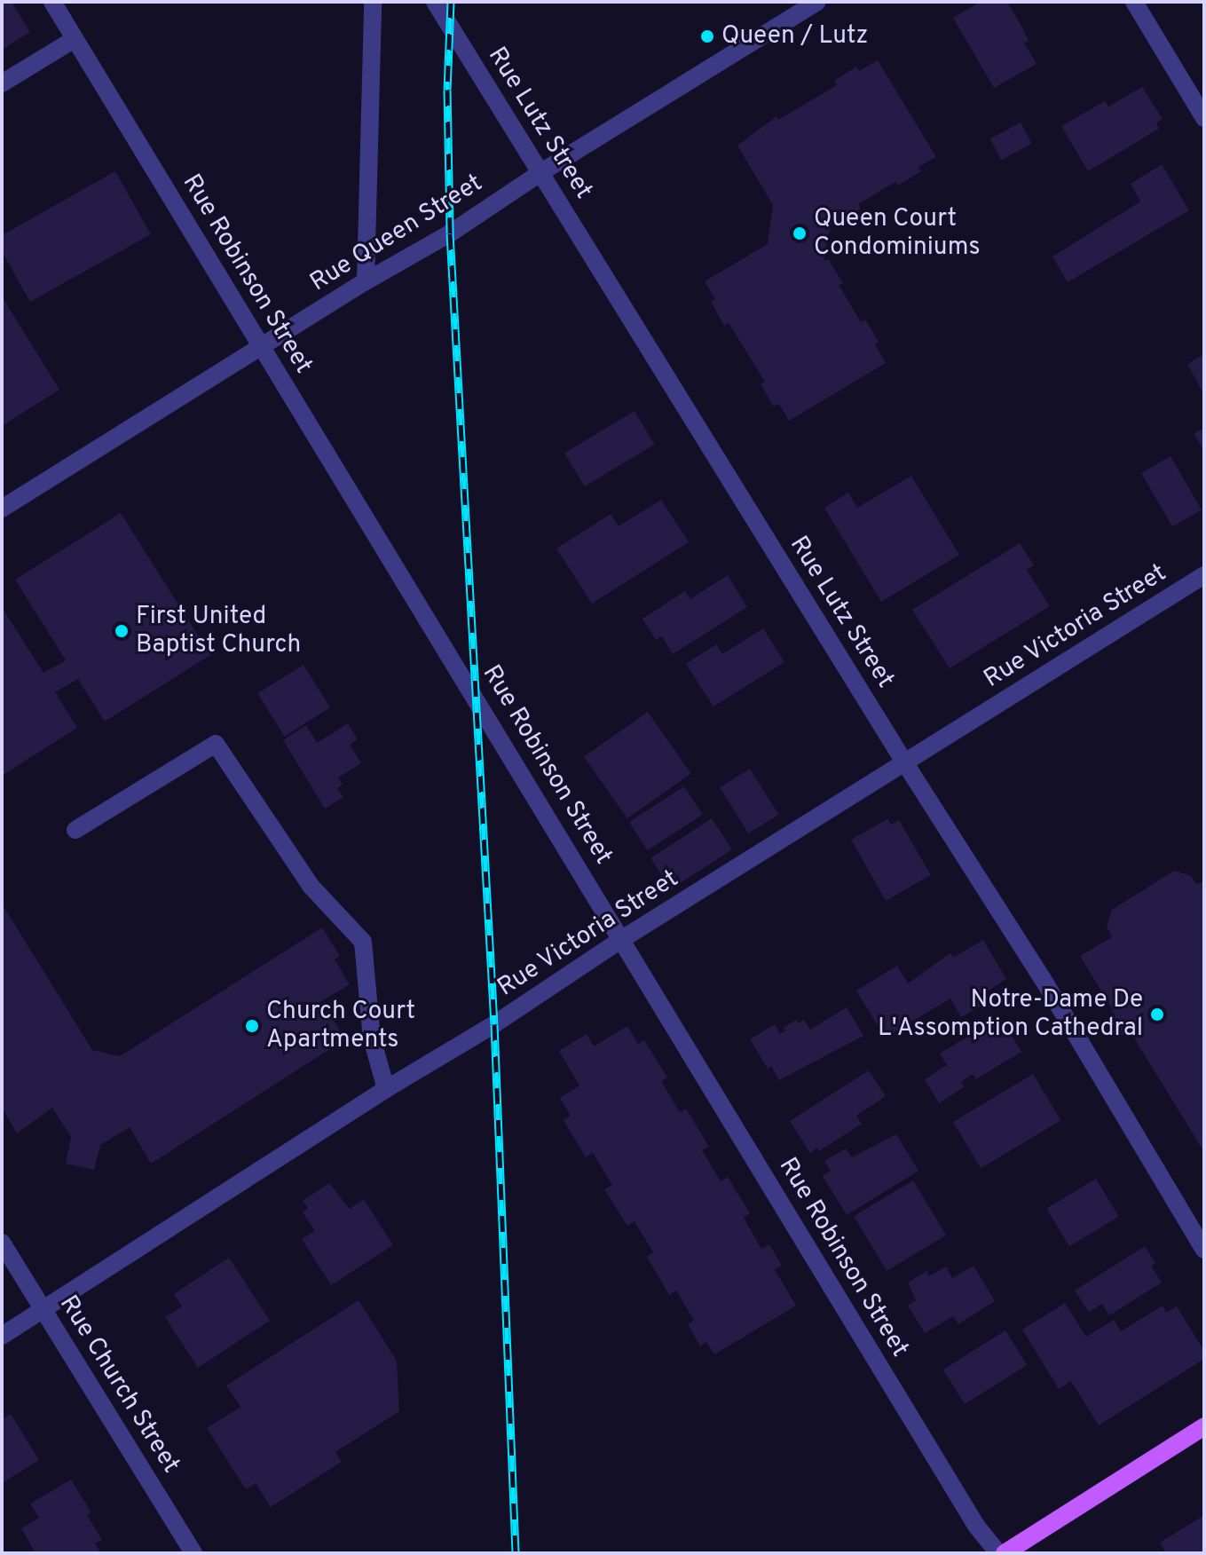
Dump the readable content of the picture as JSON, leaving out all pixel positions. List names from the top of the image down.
{
  "streets": {
    "street": [
      "Rue Lutz Street",
      "Rue Queen Street",
      "Rue Robinson Street",
      "Rue Victoria Street",
      "Rue Church Street"
    ]
  },
  "crossings": [
    ["Rue Lutz Street", "Rue Queen Street"],
    ["Rue Lutz Street", "Rue Victoria Street"],
    ["Rue Queen Street", "Rue Robinson Street"],
    ["Rue Robinson Street", "Rue Victoria Street"],
    ["Rue Victoria Street", "Rue Church Street"]
  ],
  "places": [
    "Queen / Lutz",
    "Queen Court Condominiums",
    "First United Baptist Church",
    "Notre-Dame De L'Assomption Cathedral",
    "Church Court Apartments"
  ]
}
